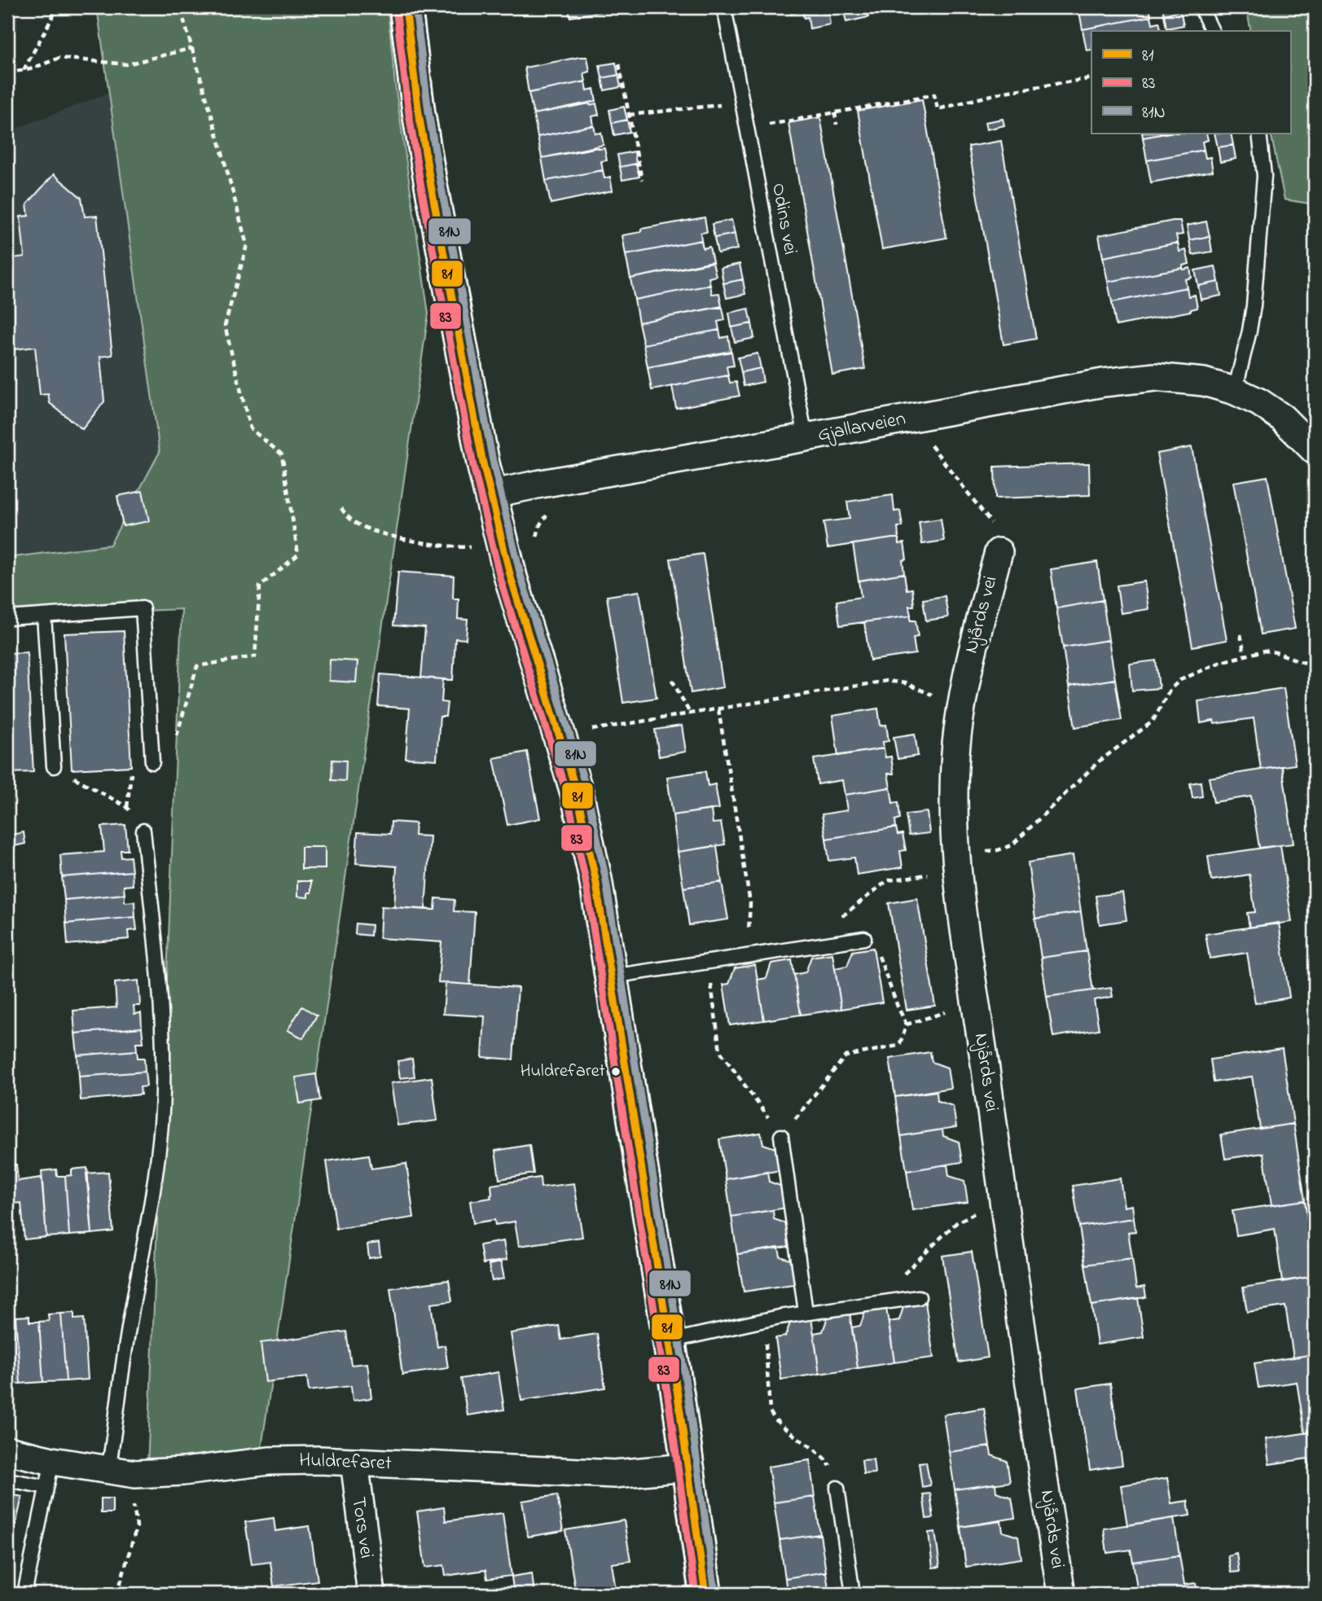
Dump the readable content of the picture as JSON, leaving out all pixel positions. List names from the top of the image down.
{
  "streets": {
    "street": [
      "Gjallarveien",
      "Njårds vei",
      "Huldrefaret",
      "Tors vei"
    ],
    "lane": ["Odins vei"]
  },
  "crossings": [
    ["Odins vei", "Gjallarveien"],
    ["Huldrefaret", "Tors vei"]
  ],
  "places": ["Huldrefaret"],
  "lines": ["transit line 81", "transit line 81N", "transit line 83"],
  "legend": ["81", "83", "81N"]
}
